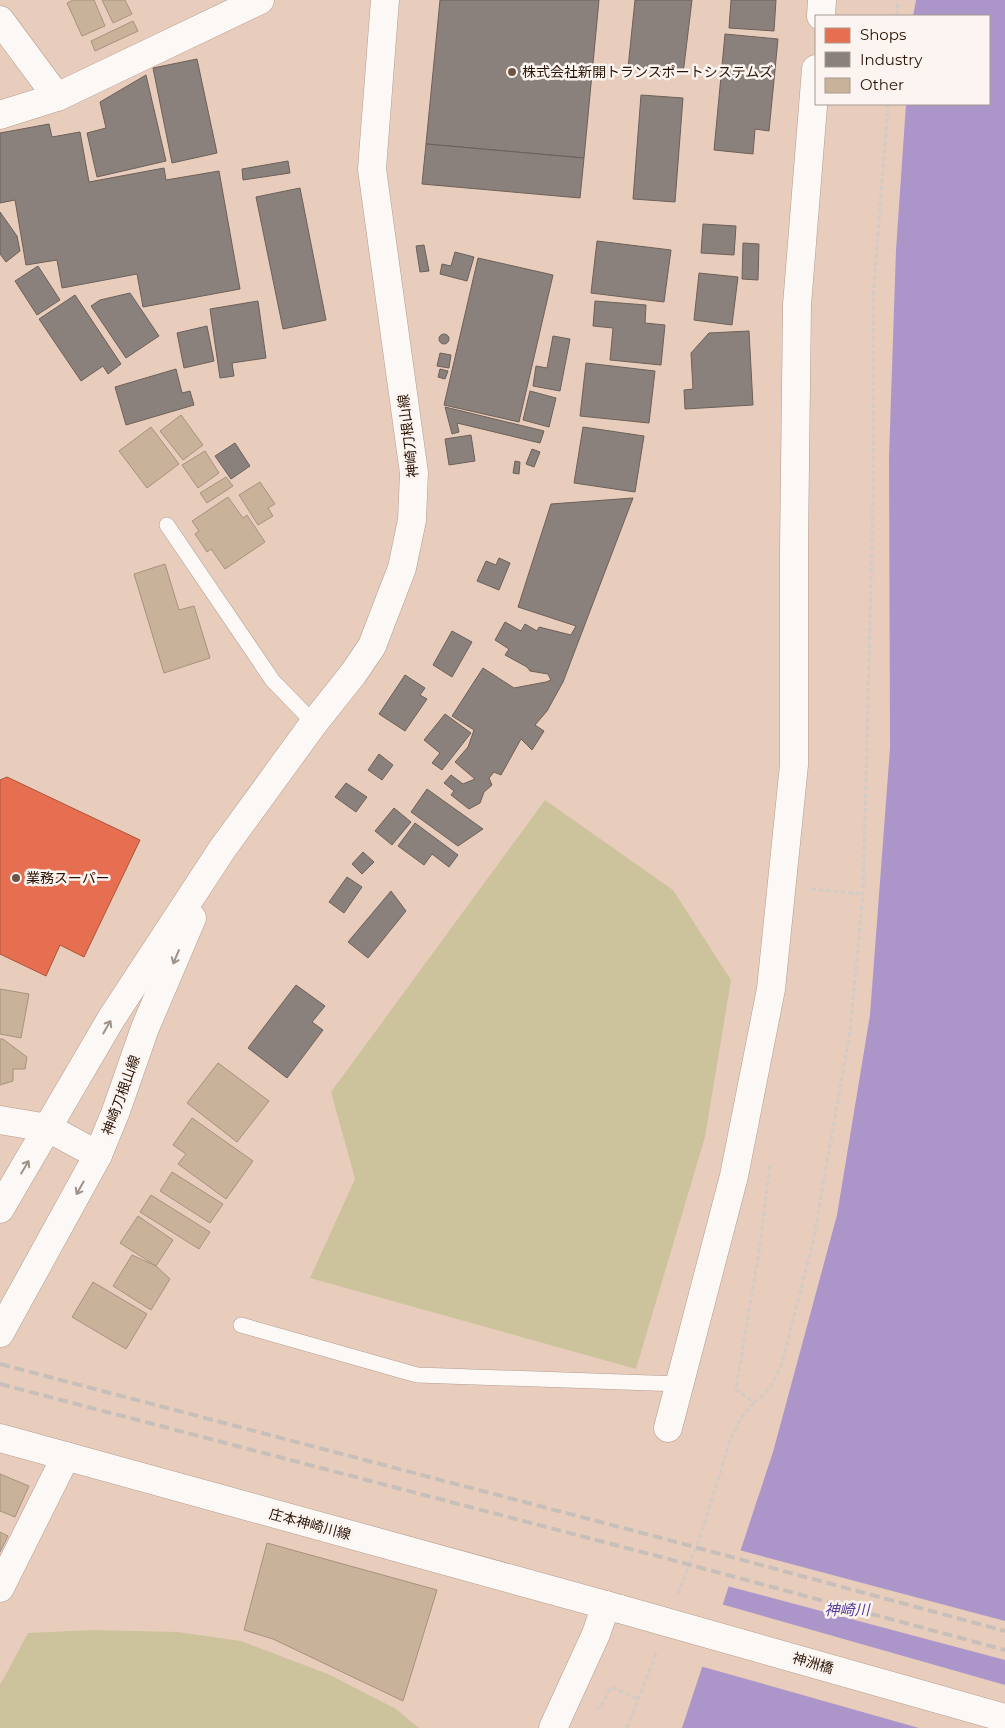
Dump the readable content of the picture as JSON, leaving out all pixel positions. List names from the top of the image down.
{
  "streets": {
    "street": ["神崎刀根山線", "庄本神崎川線", "神洲橋"]
  },
  "crossings": [
    ["庄本神崎川線", "神洲橋"]
  ],
  "water": ["神崎川"],
  "places": ["株式会社新開トランスポートシステムズ", "業務スーパー"],
  "legend": ["Shops", "Industry", "Other"]
}
